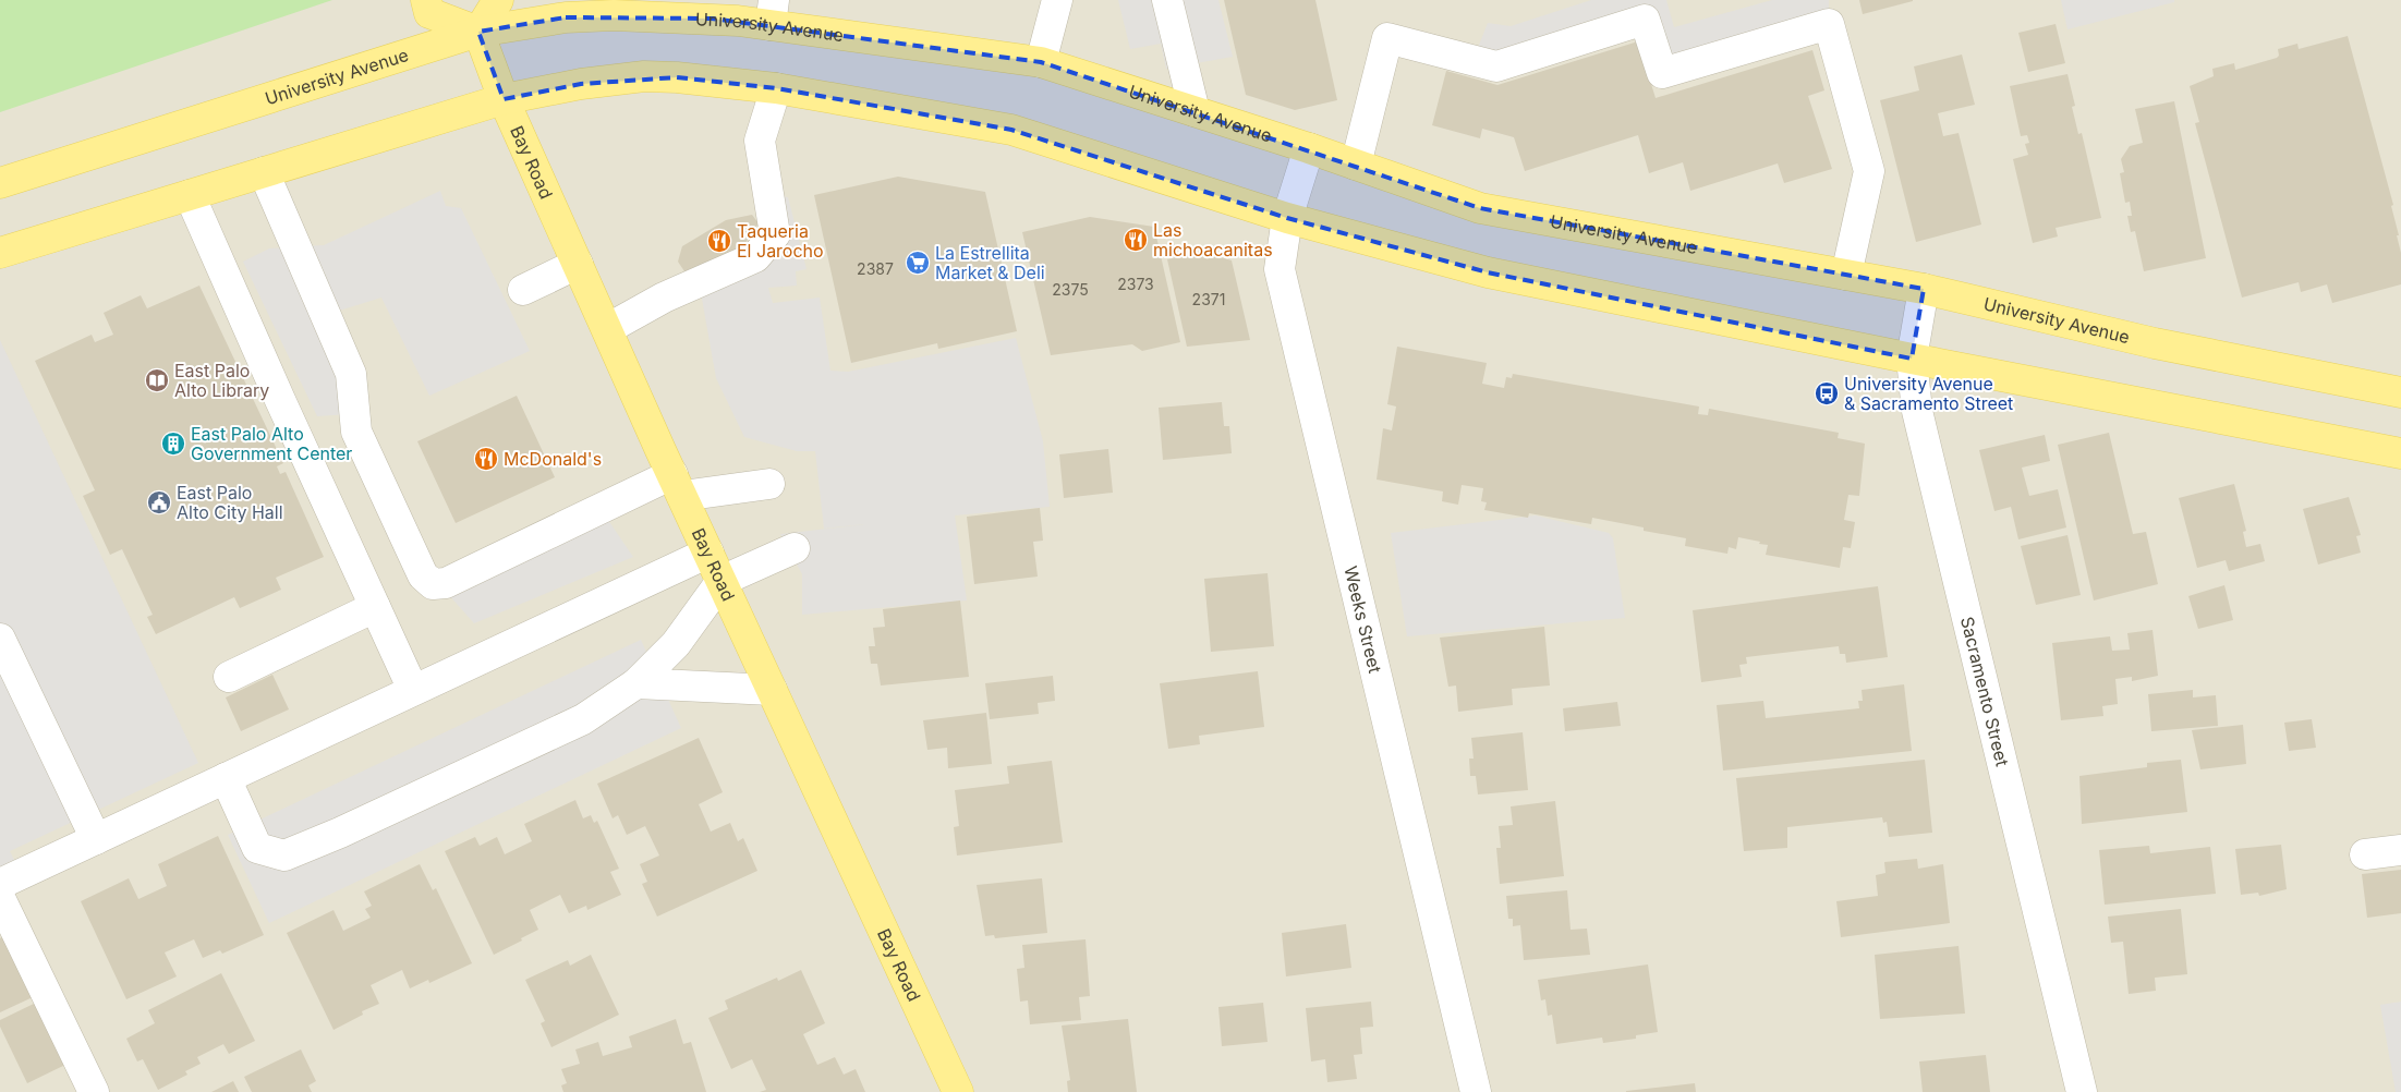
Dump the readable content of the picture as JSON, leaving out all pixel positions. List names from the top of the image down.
{
  "streets": {
    "main road": ["University Avenue", "Bay Road"],
    "street": ["Weeks Street", "Sacramento Street"]
  },
  "crossings": [
    ["University Avenue", "Bay Road"],
    ["University Avenue", "Weeks Street"],
    ["University Avenue", "Sacramento Street"]
  ],
  "places": {
    "restaurant": ["Las michoacanitas", "Taqueria El Jarocho", "McDonald's"],
    "supermarket": ["La Estrellita Market & Deli"],
    "library": ["East Palo Alto Library"],
    "bus stop": ["University Avenue & Sacramento Street"],
    "building": ["East Palo Alto Government Center"],
    "public building": ["East Palo Alto City Hall"]
  },
  "house_numbers": [
    "2387",
    "2373",
    "2375",
    "2371"
  ]
}
